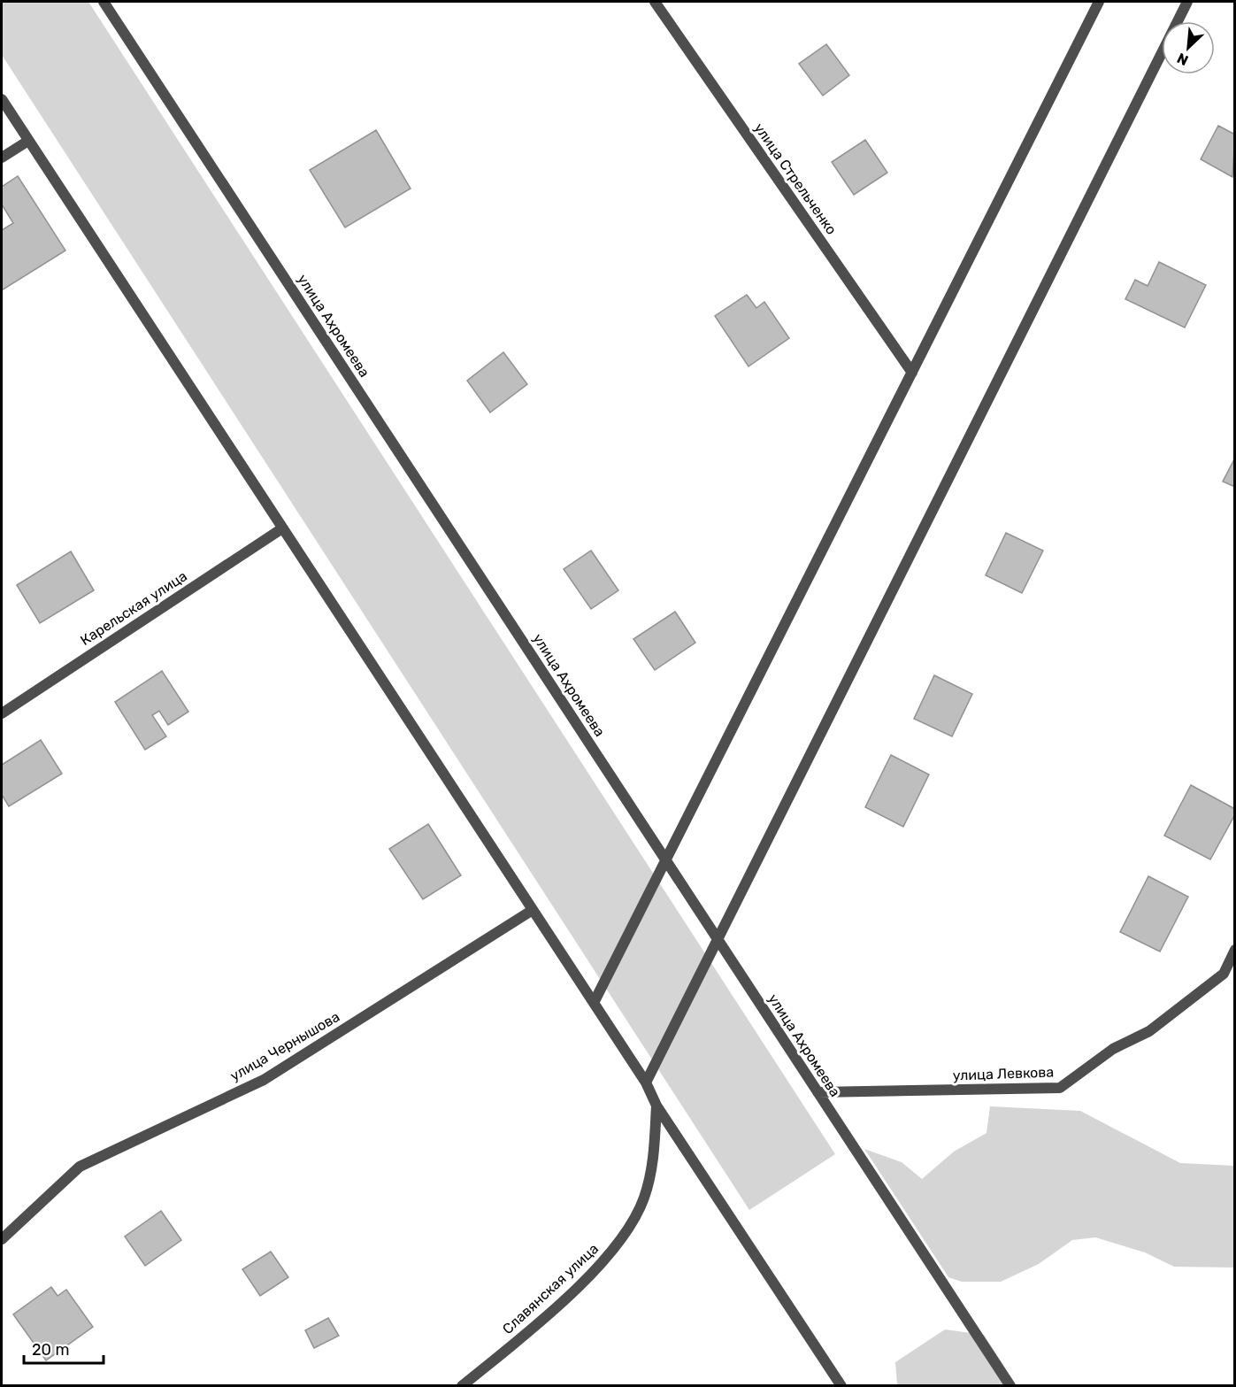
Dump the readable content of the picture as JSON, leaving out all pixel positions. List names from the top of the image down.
{
  "streets": {
    "street": [
      "улица Стрельченко",
      "улица Ахромеева",
      "Карельская улица",
      "улица Чернышова",
      "улица Левкова",
      "Славянская улица"
    ]
  },
  "crossings": [
    ["улица Ахромеева", "улица Левкова"]
  ],
  "scale_bar": "20 m",
  "north": "bottom left"
}
